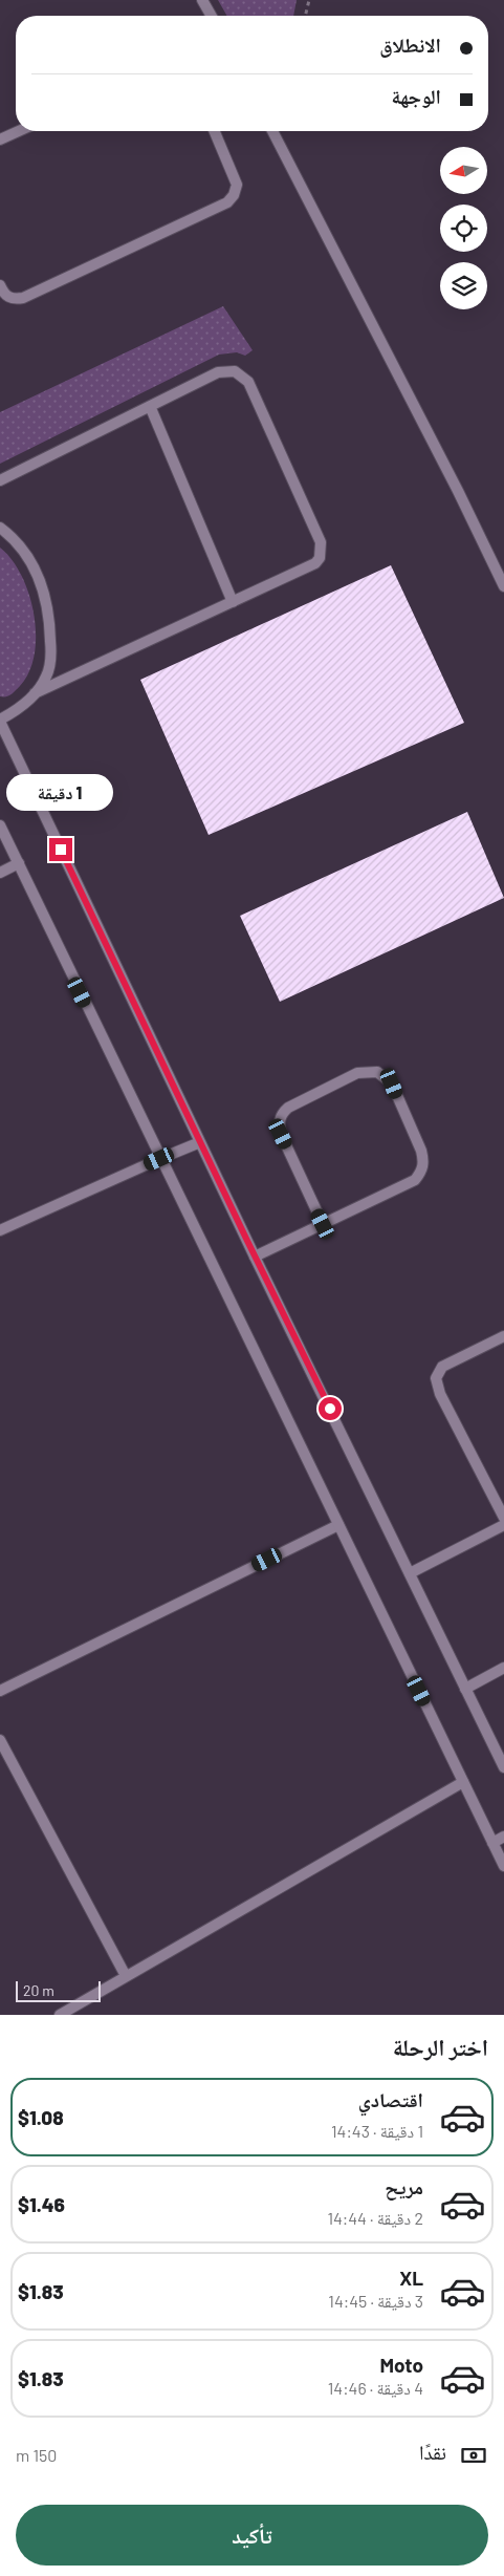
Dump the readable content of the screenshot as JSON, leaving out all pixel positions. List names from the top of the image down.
{
  "scale_bar": "20 m",
  "north": "left",
  "page": {
    "banner": ["الانطلاق", "الوجهة"],
    "bubble": "1 دقيقة",
    "scale": "20 m",
    "heading": "اختر الرحلة",
    "list": [
      {
        "name": "اقتصادي",
        "note": "1 دقيقة · 14:43",
        "value": "$1.08"
      },
      {
        "name": "مريح",
        "note": "2 دقيقة · 14:44",
        "value": "$1.46"
      },
      {
        "name": "XL",
        "note": "3 دقيقة · 14:45",
        "value": "$1.83"
      },
      {
        "name": "Moto",
        "note": "4 دقيقة · 14:46",
        "value": "$1.83"
      }
    ],
    "pay": ["نقدًا", "150 m"],
    "buttons": "تأكيد"
  }
}
